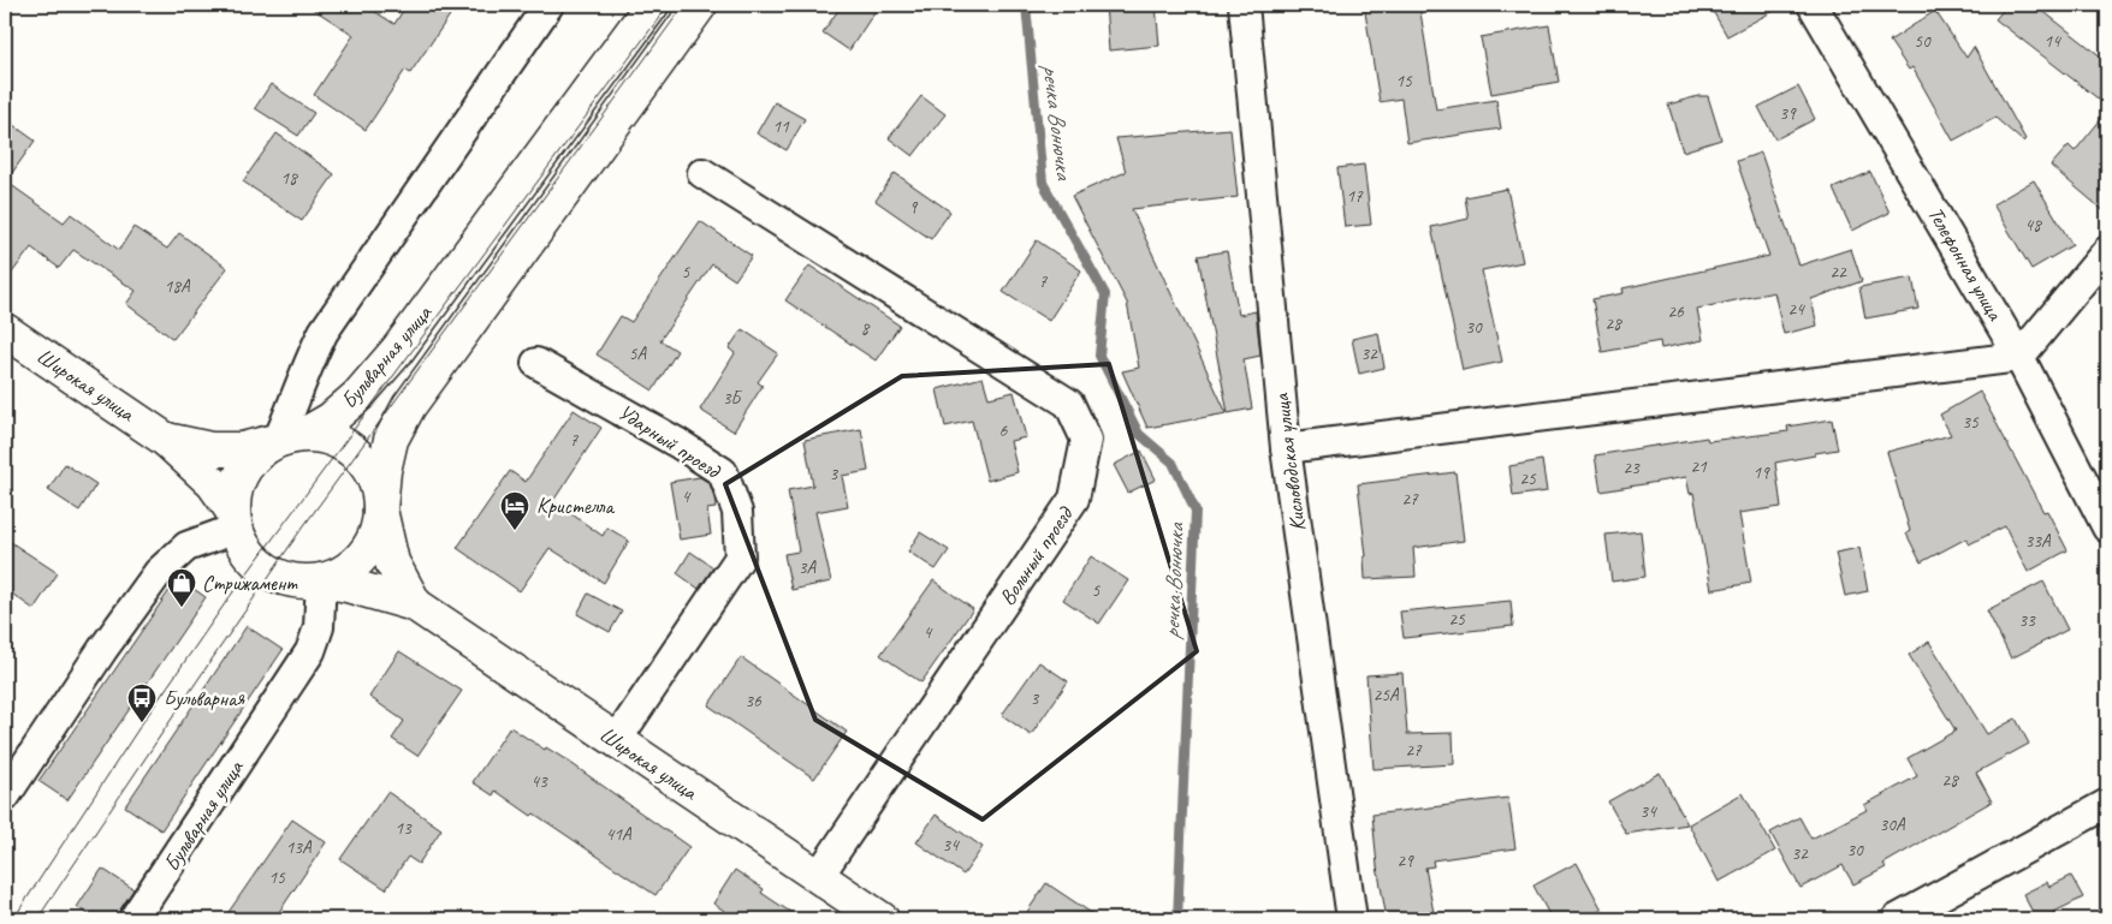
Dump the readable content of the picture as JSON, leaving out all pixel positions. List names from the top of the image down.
{
  "streets": {
    "main road": ["Бульварная улица", "Широкая улица"],
    "street": [
      "Телефонная улица",
      "Ударный проезд",
      "Кисловодская улица",
      "Вольный проезд"
    ]
  },
  "crossings": [
    ["Бульварная улица", "Широкая улица"],
    ["Широкая улица", "Ударный проезд"],
    ["Широкая улица", "Вольный проезд"]
  ],
  "water": ["речка Вонючка"],
  "places": {
    "hotel": ["Кристелла"],
    "shop": ["Стрижамент"],
    "bus stop": ["Бульварная"]
  },
  "house_numbers": [
    "50",
    "14",
    "15",
    "39",
    "11",
    "18",
    "17",
    "9",
    "48",
    "5",
    "22",
    "7",
    "18А",
    "24",
    "26",
    "28",
    "30",
    "8",
    "5А",
    "32",
    "3Б",
    "35",
    "6",
    "7",
    "21",
    "23",
    "19",
    "3",
    "25",
    "4",
    "27",
    "33А",
    "3А",
    "5",
    "25",
    "33",
    "4",
    "25А",
    "3",
    "36",
    "27",
    "28",
    "43",
    "34",
    "30А",
    "13",
    "41А",
    "34",
    "13А",
    "30",
    "32",
    "29",
    "15"
  ]
}
